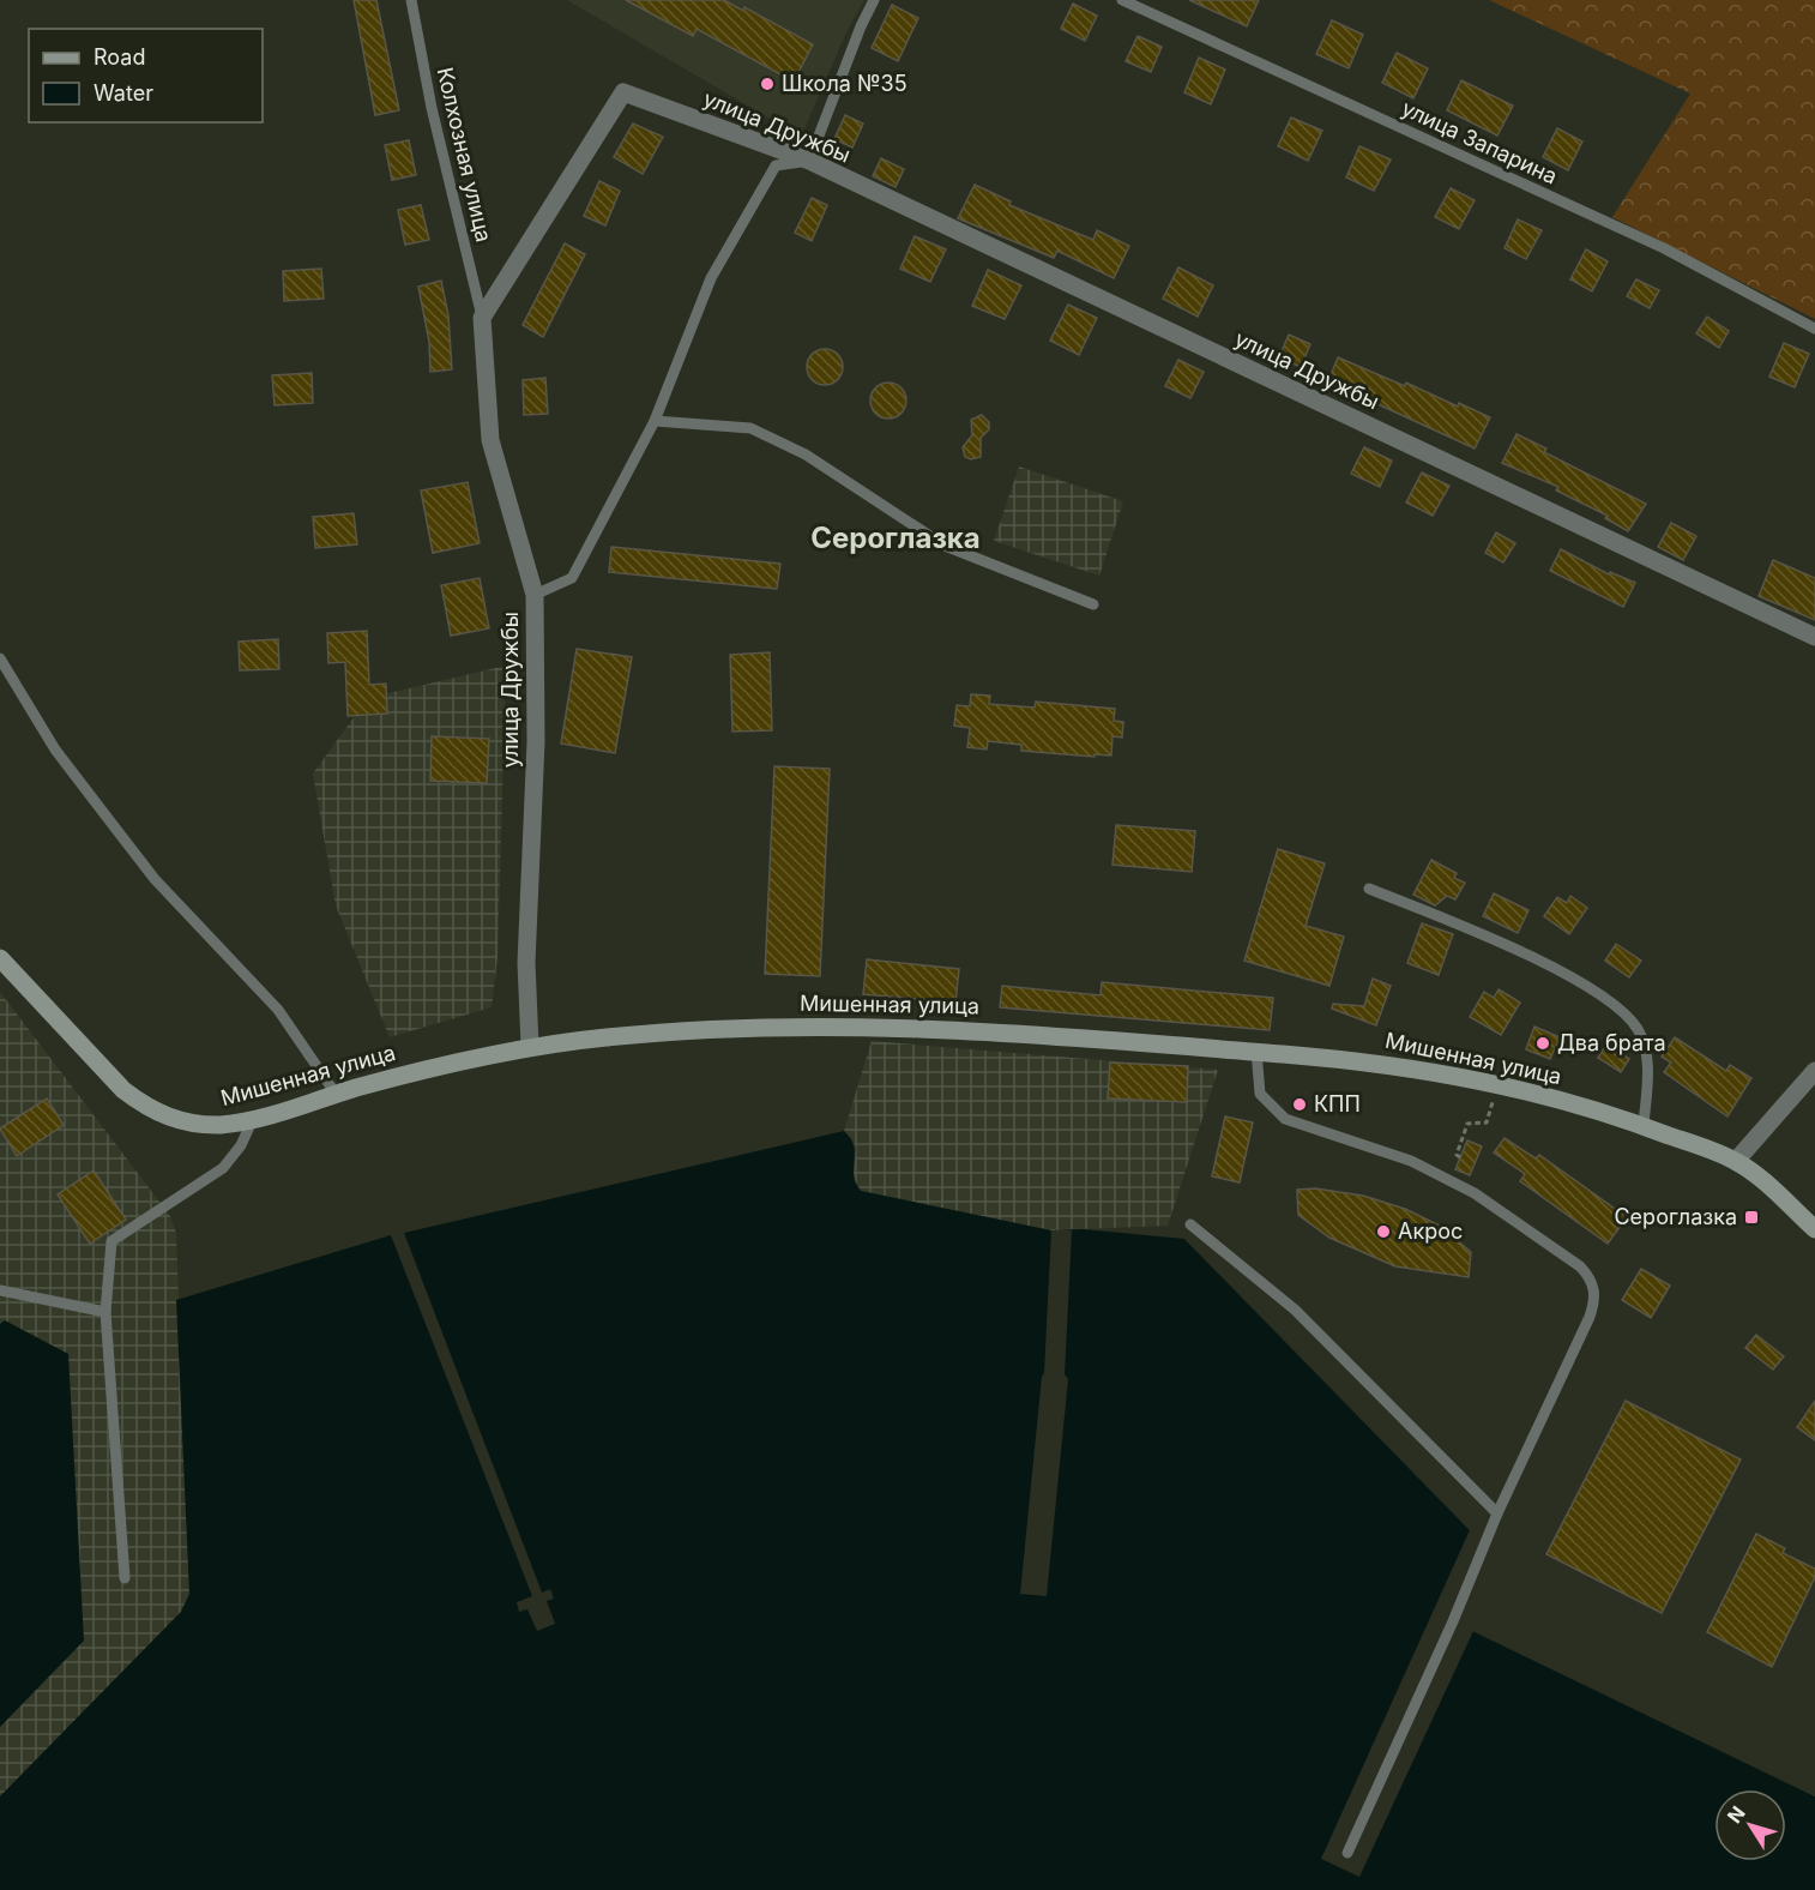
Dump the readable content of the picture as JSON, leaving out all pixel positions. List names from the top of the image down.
{
  "streets": {
    "main road": ["Мишенная улица"],
    "street": ["улица Дружбы"],
    "lane": ["улица Запарина", "Колхозная улица"]
  },
  "crossings": [
    ["улица Дружбы", "Колхозная улица"],
    ["улица Дружбы", "Мишенная улица"]
  ],
  "districts": ["Сероглазка"],
  "places": {
    "other": [
      "Школа №35",
      "Два брата",
      "КПП",
      "Акрос"
    ],
    "transit": ["Сероглазка"]
  },
  "legend": ["Road", "Water"],
  "north": "top left"
}
